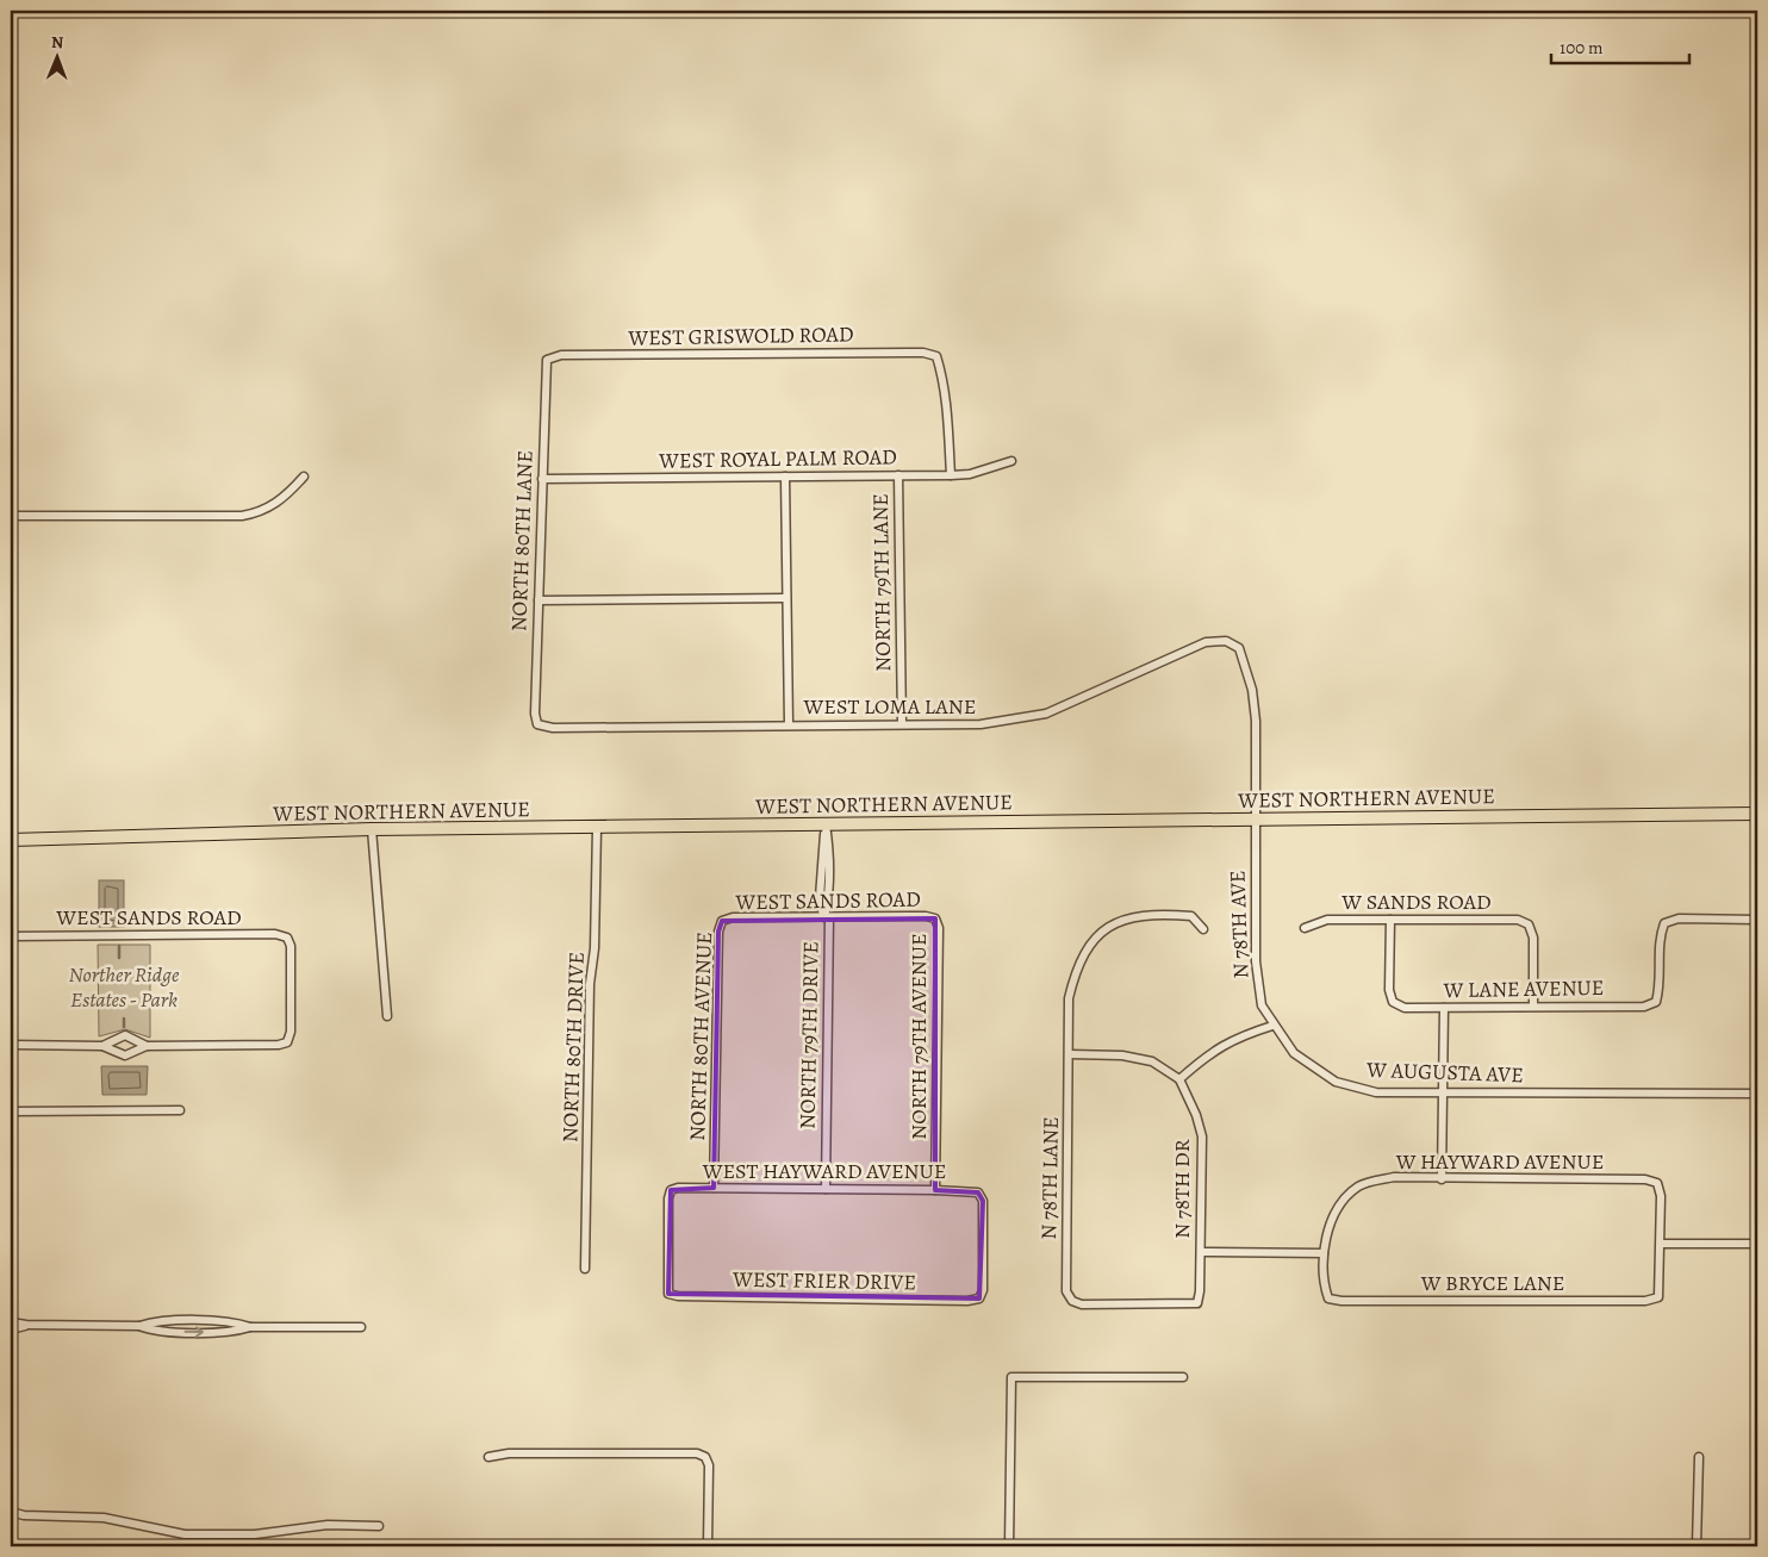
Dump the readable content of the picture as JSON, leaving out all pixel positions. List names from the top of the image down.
{
  "streets": {
    "main road": ["WEST NORTHERN AVENUE"],
    "street": [
      "WEST GRISWOLD ROAD",
      "WEST ROYAL PALM ROAD",
      "NORTH 80TH LANE",
      "NORTH 79TH LANE",
      "WEST LOMA LANE",
      "WEST SANDS ROAD",
      "W SANDS ROAD",
      "N 78TH AVE",
      "W LANE AVENUE",
      "NORTH 79TH DRIVE",
      "NORTH 80TH AVENUE",
      "NORTH 79TH AVENUE",
      "NORTH 80TH DRIVE",
      "W AUGUSTA AVE",
      "W HAYWARD AVENUE",
      "WEST HAYWARD AVENUE",
      "N 78TH LANE",
      "N 78TH DR",
      "WEST FRIER DRIVE",
      "W BRYCE LANE"
    ]
  },
  "crossings": [
    ["WEST GRISWOLD ROAD", "WEST ROYAL PALM ROAD"],
    ["WEST GRISWOLD ROAD", "NORTH 80TH LANE"],
    ["WEST ROYAL PALM ROAD", "NORTH 80TH LANE"],
    ["WEST ROYAL PALM ROAD", "NORTH 79TH LANE"],
    ["NORTH 80TH LANE", "WEST LOMA LANE"],
    ["NORTH 79TH LANE", "WEST LOMA LANE"],
    ["WEST LOMA LANE", "WEST NORTHERN AVENUE"],
    ["WEST LOMA LANE", "N 78TH AVE"],
    ["WEST NORTHERN AVENUE", "N 78TH AVE"],
    ["WEST NORTHERN AVENUE", "NORTH 79TH DRIVE"],
    ["WEST NORTHERN AVENUE", "NORTH 80TH DRIVE"],
    ["WEST SANDS ROAD", "NORTH 79TH DRIVE"],
    ["WEST SANDS ROAD", "NORTH 80TH AVENUE"],
    ["WEST SANDS ROAD", "NORTH 79TH AVENUE"],
    ["W SANDS ROAD", "W LANE AVENUE"],
    ["N 78TH AVE", "W AUGUSTA AVE"],
    ["NORTH 79TH DRIVE", "WEST HAYWARD AVENUE"],
    ["NORTH 80TH AVENUE", "WEST HAYWARD AVENUE"],
    ["NORTH 79TH AVENUE", "WEST HAYWARD AVENUE"],
    ["W HAYWARD AVENUE", "W BRYCE LANE"],
    ["WEST HAYWARD AVENUE", "WEST FRIER DRIVE"],
    ["N 78TH LANE", "N 78TH DR"]
  ],
  "parks": ["Norther Ridge Estates - Park"],
  "scale_bar": "100 m",
  "north": "top"
}
